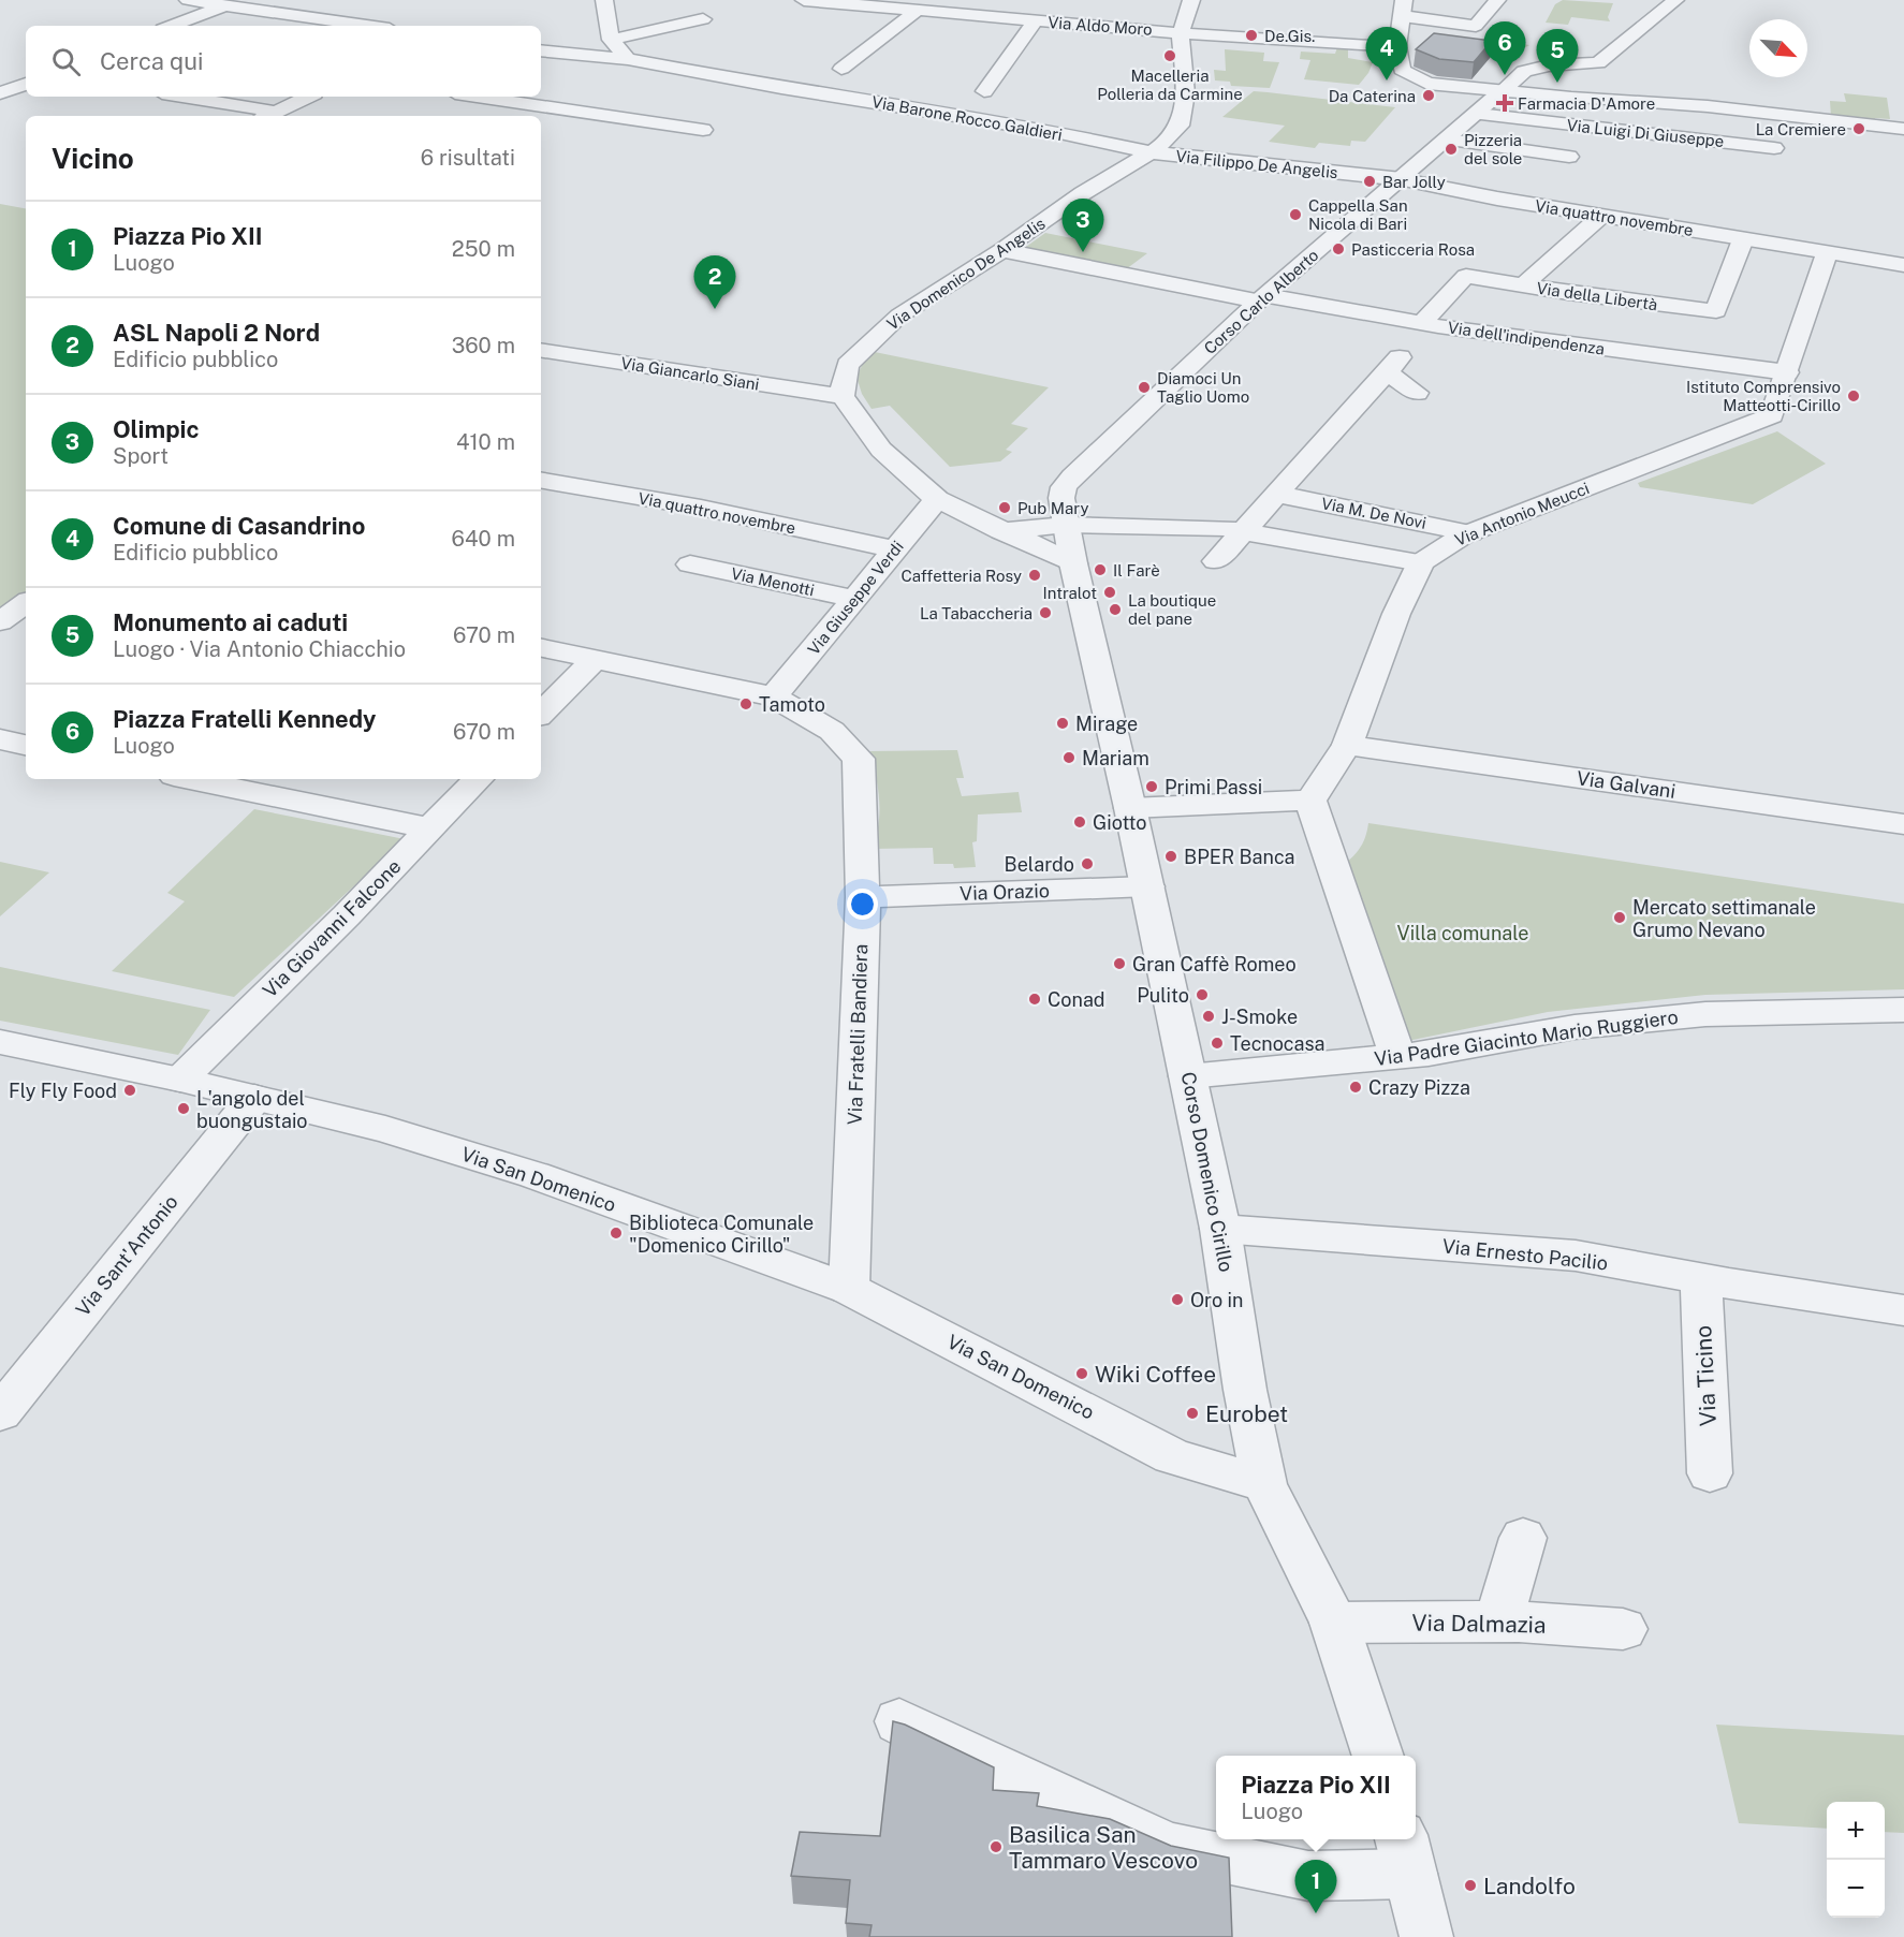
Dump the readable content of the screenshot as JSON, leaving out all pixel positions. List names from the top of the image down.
{
  "streets": {
    "street": [
      "Via Aldo Moro",
      "Via Barone Rocco Galdieri",
      "Via Luigi Di Giuseppe",
      "Via Filippo De Angelis",
      "Via quattro novembre",
      "Via Domenico De Angelis",
      "Via della Libertà",
      "Corso Carlo Alberto",
      "Via dell'indipendenza",
      "Via Giancarlo Siani",
      "Via M. De Novi",
      "Via Antonio Meucci",
      "Via Menotti",
      "Via Giuseppe Verdi",
      "Via Galvani",
      "Via Orazio",
      "Via Giovanni Falcone",
      "Via Fratelli Bandiera",
      "Via Padre Giacinto Mario Ruggiero",
      "Corso Domenico Cirillo",
      "Via San Domenico",
      "Via Ernesto Pacilio",
      "Via Sant'Antonio",
      "Via Ticino",
      "Via Dalmazia"
    ]
  },
  "crossings": [
    ["Via Aldo Moro", "Via Domenico De Angelis"],
    ["Via Barone Rocco Galdieri", "Via Filippo De Angelis"],
    ["Via Barone Rocco Galdieri", "Via Domenico De Angelis"],
    ["Via Filippo De Angelis", "Via quattro novembre"],
    ["Via Filippo De Angelis", "Via Domenico De Angelis"],
    ["Via Filippo De Angelis", "Corso Carlo Alberto"],
    ["Via quattro novembre", "Via della Libertà"],
    ["Via quattro novembre", "Corso Carlo Alberto"],
    ["Via quattro novembre", "Via Antonio Meucci"],
    ["Via quattro novembre", "Via Giuseppe Verdi"],
    ["Via Domenico De Angelis", "Via dell'indipendenza"],
    ["Via Domenico De Angelis", "Via Giancarlo Siani"],
    ["Via della Libertà", "Via dell'indipendenza"],
    ["Corso Carlo Alberto", "Via dell'indipendenza"],
    ["Corso Carlo Alberto", "Corso Domenico Cirillo"],
    ["Via dell'indipendenza", "Via Antonio Meucci"],
    ["Via M. De Novi", "Via Antonio Meucci"],
    ["Via Menotti", "Via Giuseppe Verdi"],
    ["Via Giuseppe Verdi", "Via Fratelli Bandiera"],
    ["Via Orazio", "Via Fratelli Bandiera"],
    ["Via Orazio", "Corso Domenico Cirillo"],
    ["Via Giovanni Falcone", "Via San Domenico"],
    ["Via Fratelli Bandiera", "Via San Domenico"],
    ["Via Padre Giacinto Mario Ruggiero", "Corso Domenico Cirillo"],
    ["Corso Domenico Cirillo", "Via San Domenico"],
    ["Corso Domenico Cirillo", "Via Ernesto Pacilio"],
    ["Corso Domenico Cirillo", "Via Dalmazia"],
    ["Via San Domenico", "Via Sant'Antonio"],
    ["Via Ernesto Pacilio", "Via Ticino"]
  ],
  "parks": ["Villa comunale"],
  "places": {
    "other": [
      "De.Gis.",
      "Macelleria Polleria da Carmine",
      "Da Caterina",
      "La Cremiere",
      "Pizzeria del sole",
      "Bar Jolly",
      "Cappella San Nicola di Bari",
      "Pasticceria Rosa",
      "Diamoci Un Taglio Uomo",
      "Istituto Comprensivo Matteotti-Cirillo",
      "Pub Mary",
      "Il Farè",
      "Caffetteria Rosy",
      "Intralot",
      "La boutique del pane",
      "La Tabaccheria",
      "Tamoto",
      "Mirage",
      "Mariam",
      "Primi Passi",
      "Giotto",
      "BPER Banca",
      "Belardo",
      "Mercato settimanale Grumo Nevano",
      "Gran Caffè Romeo",
      "Pulito",
      "Conad",
      "J-Smoke",
      "Tecnocasa",
      "Crazy Pizza",
      "Fly Fly Food",
      "L'angolo del buongustaio",
      "Biblioteca Comunale \"Domenico Cirillo\"",
      "Oro in",
      "Wiki Coffee",
      "Eurobet",
      "Basilica San Tammaro Vescovo",
      "Landolfo"
    ],
    "health": ["Farmacia D'Amore"]
  },
  "north": "bottom right",
  "page": {
    "pins": [
      "6",
      "4",
      "5",
      "3",
      "2",
      "1"
    ],
    "search": "Cerca qui",
    "heading": ["Vicino", "6 risultati"],
    "list": [
      {
        "mark": "1",
        "name": "Piazza Pio XII",
        "note": "Luogo",
        "value": "250 m"
      },
      {
        "mark": "2",
        "name": "ASL Napoli 2 Nord",
        "note": "Edificio pubblico",
        "value": "360 m"
      },
      {
        "mark": "3",
        "name": "Olimpic",
        "note": "Sport",
        "value": "410 m"
      },
      {
        "mark": "4",
        "name": "Comune di Casandrino",
        "note": "Edificio pubblico",
        "value": "640 m"
      },
      {
        "mark": "5",
        "name": "Monumento ai caduti",
        "note": "Luogo · Via Antonio Chiacchio",
        "value": "670 m"
      },
      {
        "mark": "6",
        "name": "Piazza Fratelli Kennedy",
        "note": "Luogo",
        "value": "670 m"
      }
    ],
    "popup": ["Piazza Pio XII", "Luogo"],
    "map_buttons": ["+", "−"]
  }
}
